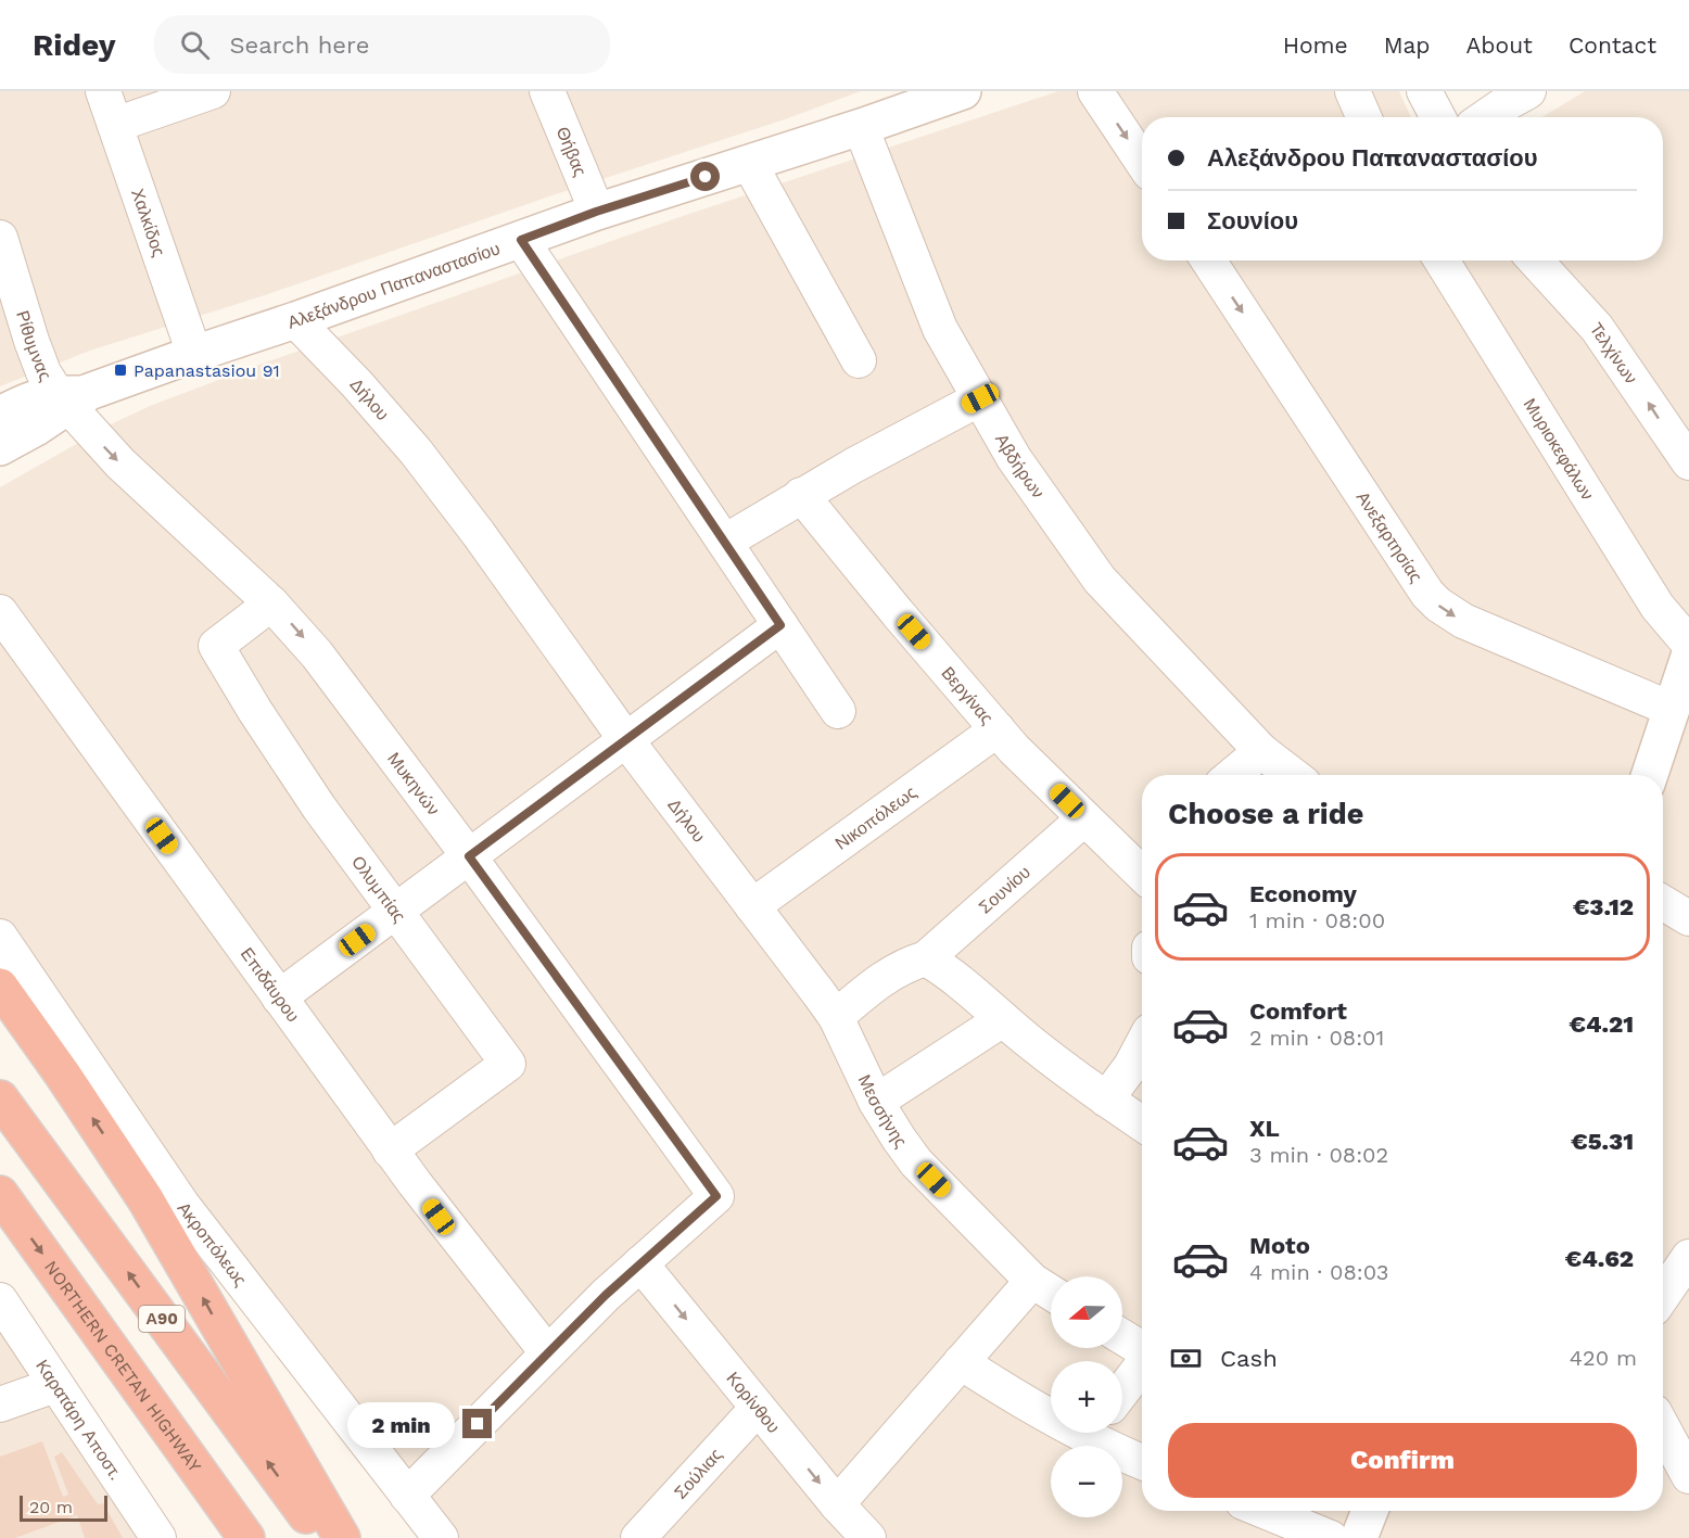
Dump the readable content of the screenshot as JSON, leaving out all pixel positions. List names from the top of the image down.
{
  "streets": {
    "highway": ["Α90", "NORTHERN CRETAN HIGHWAY"],
    "main road": ["Αλεξάνδρου Παπαναστασίου"],
    "street": [
      "Θήβας",
      "Χαλκίδος",
      "Ρίθυμνας",
      "Τελχίνων",
      "Δήλου",
      "Μυριοκεφάλων",
      "Αβδήρων",
      "Ανεξαρτησίας",
      "Βεργίνας",
      "Μυκηνών",
      "Νικοπόλεως",
      "Ολυμπίας",
      "Σουνίου",
      "Επιδάυρου",
      "Μεσσήνης",
      "Ακροπόλεως",
      "Κορίνθου",
      "Καρατάρη Αποστ.",
      "Σούλιας"
    ]
  },
  "crossings": [
    ["Θήβας", "Αλεξάνδρου Παπαναστασίου"],
    ["Χαλκίδος", "Αλεξάνδρου Παπαναστασίου"],
    ["Αλεξάνδρου Παπαναστασίου", "Ρίθυμνας"],
    ["Αλεξάνδρου Παπαναστασίου", "Δήλου"],
    ["Αλεξάνδρου Παπαναστασίου", "Αβδήρων"],
    ["Αλεξάνδρου Παπαναστασίου", "Μυκηνών"],
    ["Ρίθυμνας", "Μυκηνών"],
    ["Δήλου", "Νικοπόλεως"],
    ["Δήλου", "Μεσσήνης"],
    ["Βεργίνας", "Νικοπόλεως"],
    ["Βεργίνας", "Σουνίου"],
    ["Μυκηνών", "Ολυμπίας"],
    ["Μυκηνών", "Κορίνθου"],
    ["Ολυμπίας", "Επιδάυρου"],
    ["Κορίνθου", "Σούλιας"]
  ],
  "one_way": [
    "Τελχίνων",
    "Ανεξαρτησίας",
    "Μυκηνών",
    "Κορίνθου"
  ],
  "places": {
    "transit": ["Papanastasiou 91"]
  },
  "scale_bar": "20 m",
  "north": "left",
  "page": {
    "header": "Ridey",
    "search": "Search here",
    "nav": [
      "Home",
      "Map",
      "About",
      "Contact"
    ],
    "banner": ["Αλεξάνδρου Παπαναστασίου", "Σουνίου"],
    "heading": "Choose a ride",
    "list": [
      {
        "name": "Economy",
        "note": "1 min · 08:00",
        "value": "€3.12"
      },
      {
        "name": "Comfort",
        "note": "2 min · 08:01",
        "value": "€4.21"
      },
      {
        "name": "XL",
        "note": "3 min · 08:02",
        "value": "€5.31"
      },
      {
        "name": "Moto",
        "note": "4 min · 08:03",
        "value": "€4.62"
      }
    ],
    "map_buttons": ["+", "−"],
    "pay": ["Cash", "420 m"],
    "bubble": "2 min",
    "buttons": "Confirm",
    "scale": "20 m"
  }
}
